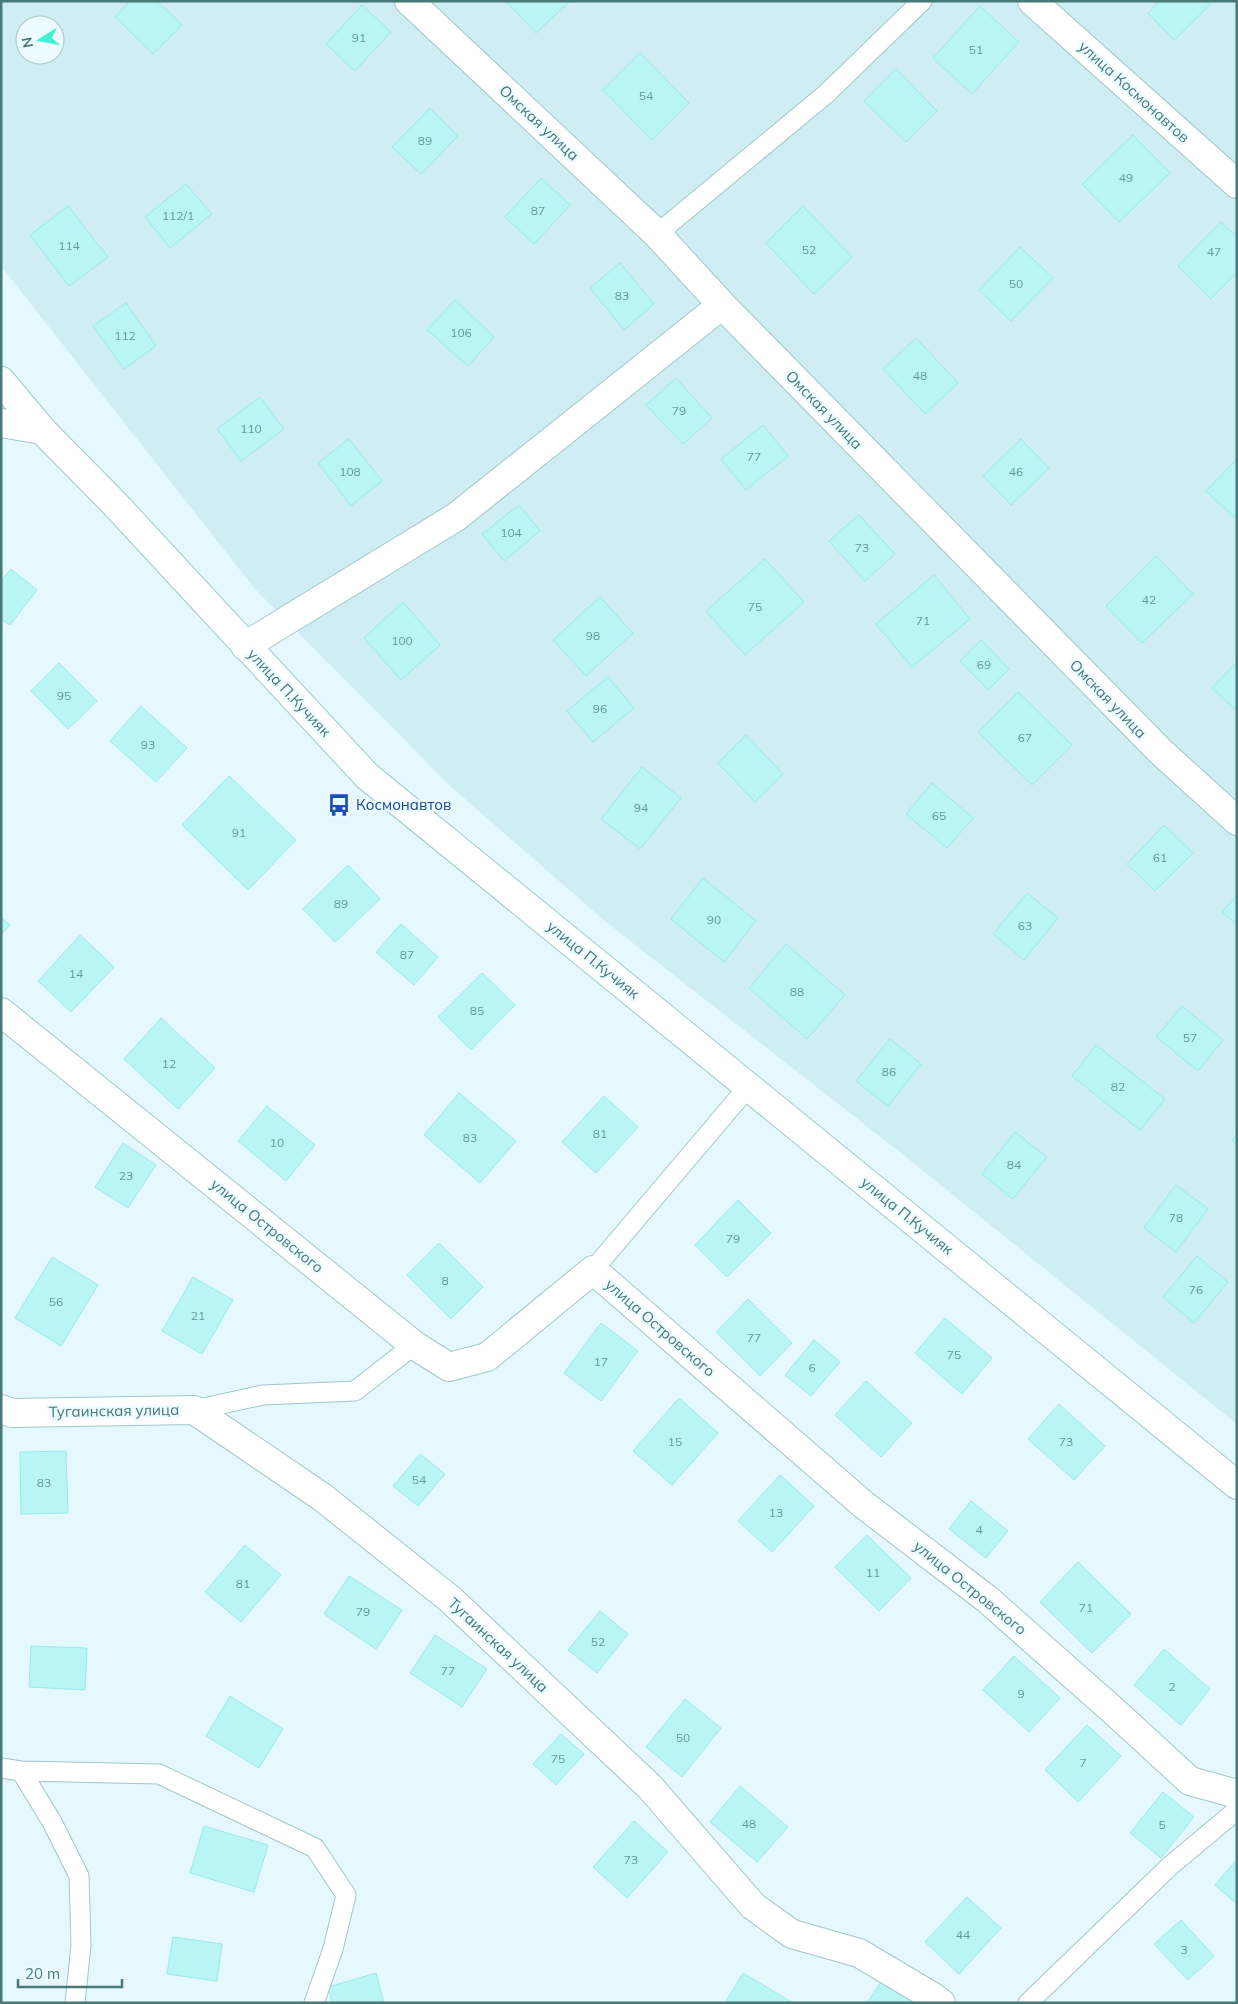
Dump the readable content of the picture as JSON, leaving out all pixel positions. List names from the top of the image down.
{
  "streets": {
    "street": [
      "улица Космонавтов",
      "Омская улица",
      "улица П.Кучияк",
      "улица Островского",
      "Тугаинская улица"
    ]
  },
  "places": {
    "bus stop": ["Космонавтов"]
  },
  "house_numbers": [
    "91",
    "51",
    "54",
    "89",
    "49",
    "87",
    "112/1",
    "114",
    "52",
    "47",
    "50",
    "83",
    "106",
    "112",
    "48",
    "79",
    "110",
    "77",
    "108",
    "46",
    "104",
    "73",
    "42",
    "75",
    "71",
    "98",
    "100",
    "69",
    "95",
    "96",
    "67",
    "93",
    "94",
    "65",
    "91",
    "61",
    "89",
    "90",
    "63",
    "87",
    "14",
    "88",
    "85",
    "57",
    "12",
    "86",
    "82",
    "81",
    "83",
    "10",
    "84",
    "23",
    "78",
    "79",
    "8",
    "76",
    "56",
    "21",
    "77",
    "75",
    "17",
    "6",
    "15",
    "73",
    "54",
    "83",
    "13",
    "4",
    "11",
    "81",
    "71",
    "79",
    "52",
    "77",
    "2",
    "9",
    "50",
    "75",
    "7",
    "48",
    "5",
    "73",
    "44",
    "3"
  ],
  "scale_bar": "20 m",
  "north": "left"
}
